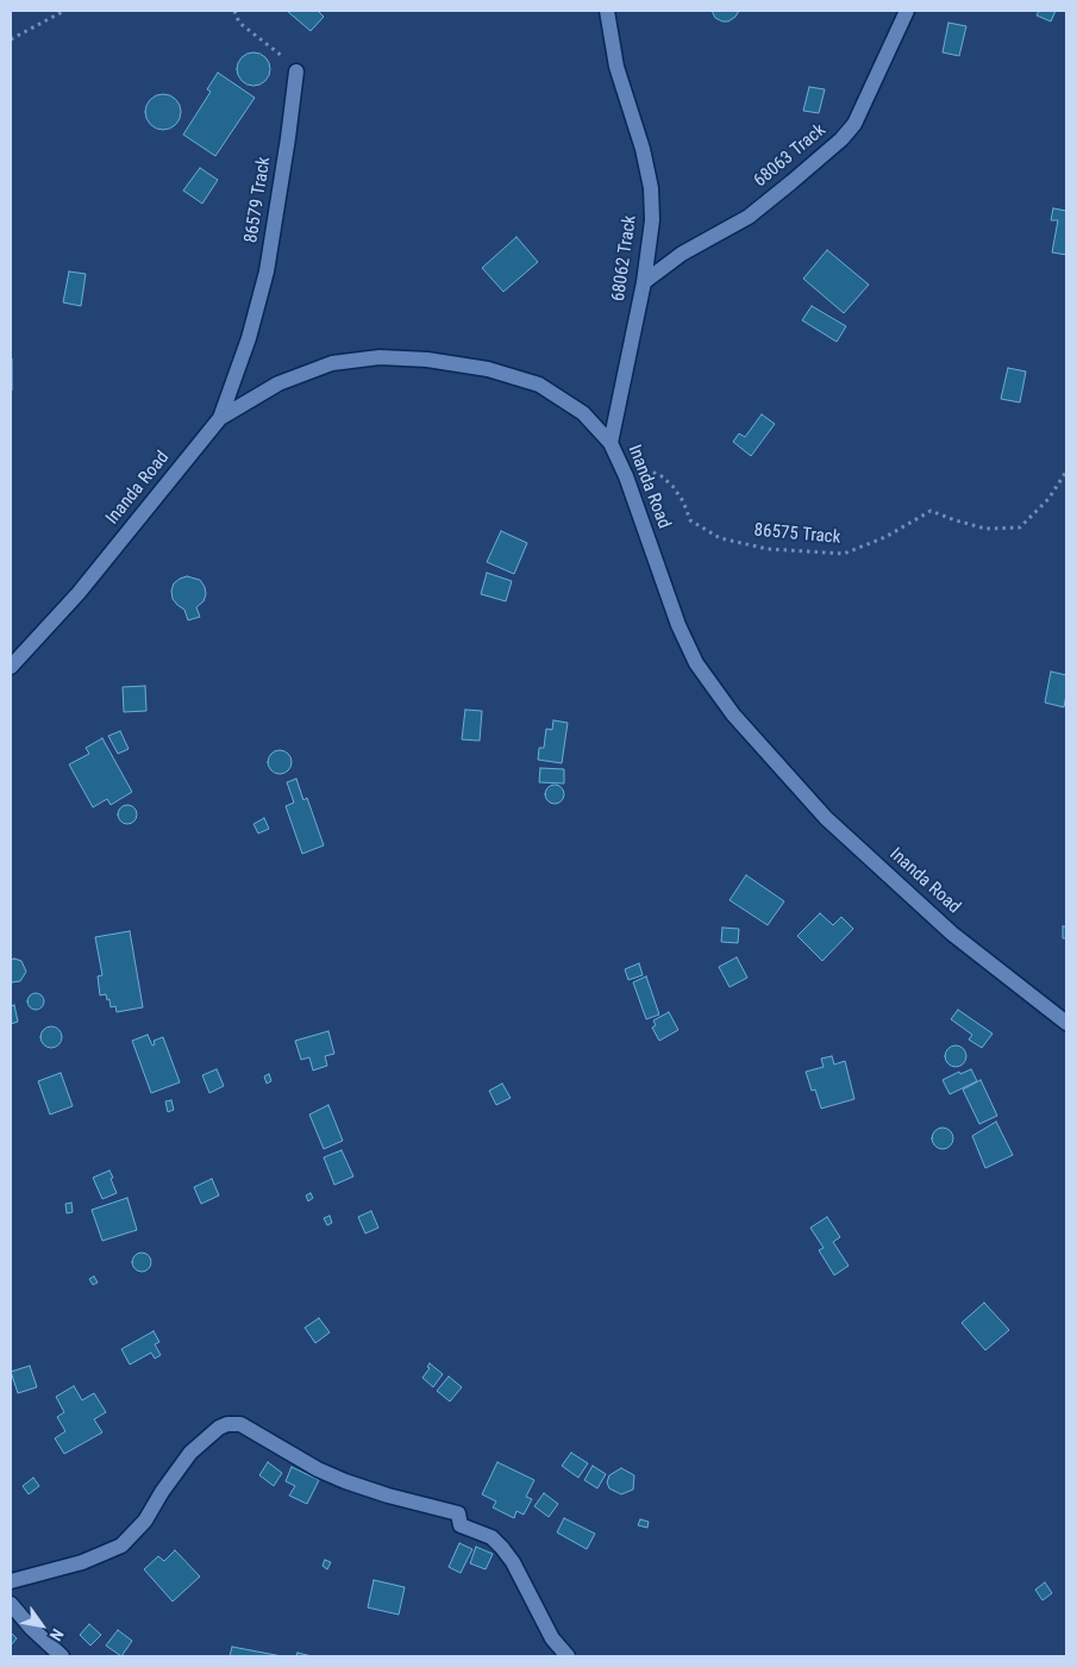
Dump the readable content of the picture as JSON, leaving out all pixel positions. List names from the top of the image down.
{
  "streets": {
    "street": [
      "68063 Track",
      "86579 Track",
      "68062 Track",
      "Inanda Road"
    ],
    "path": ["86575 Track"]
  },
  "crossings": [
    ["68063 Track", "68062 Track"],
    ["86579 Track", "Inanda Road"],
    ["68062 Track", "Inanda Road"],
    ["Inanda Road", "86575 Track"]
  ],
  "north": "bottom right"
}
